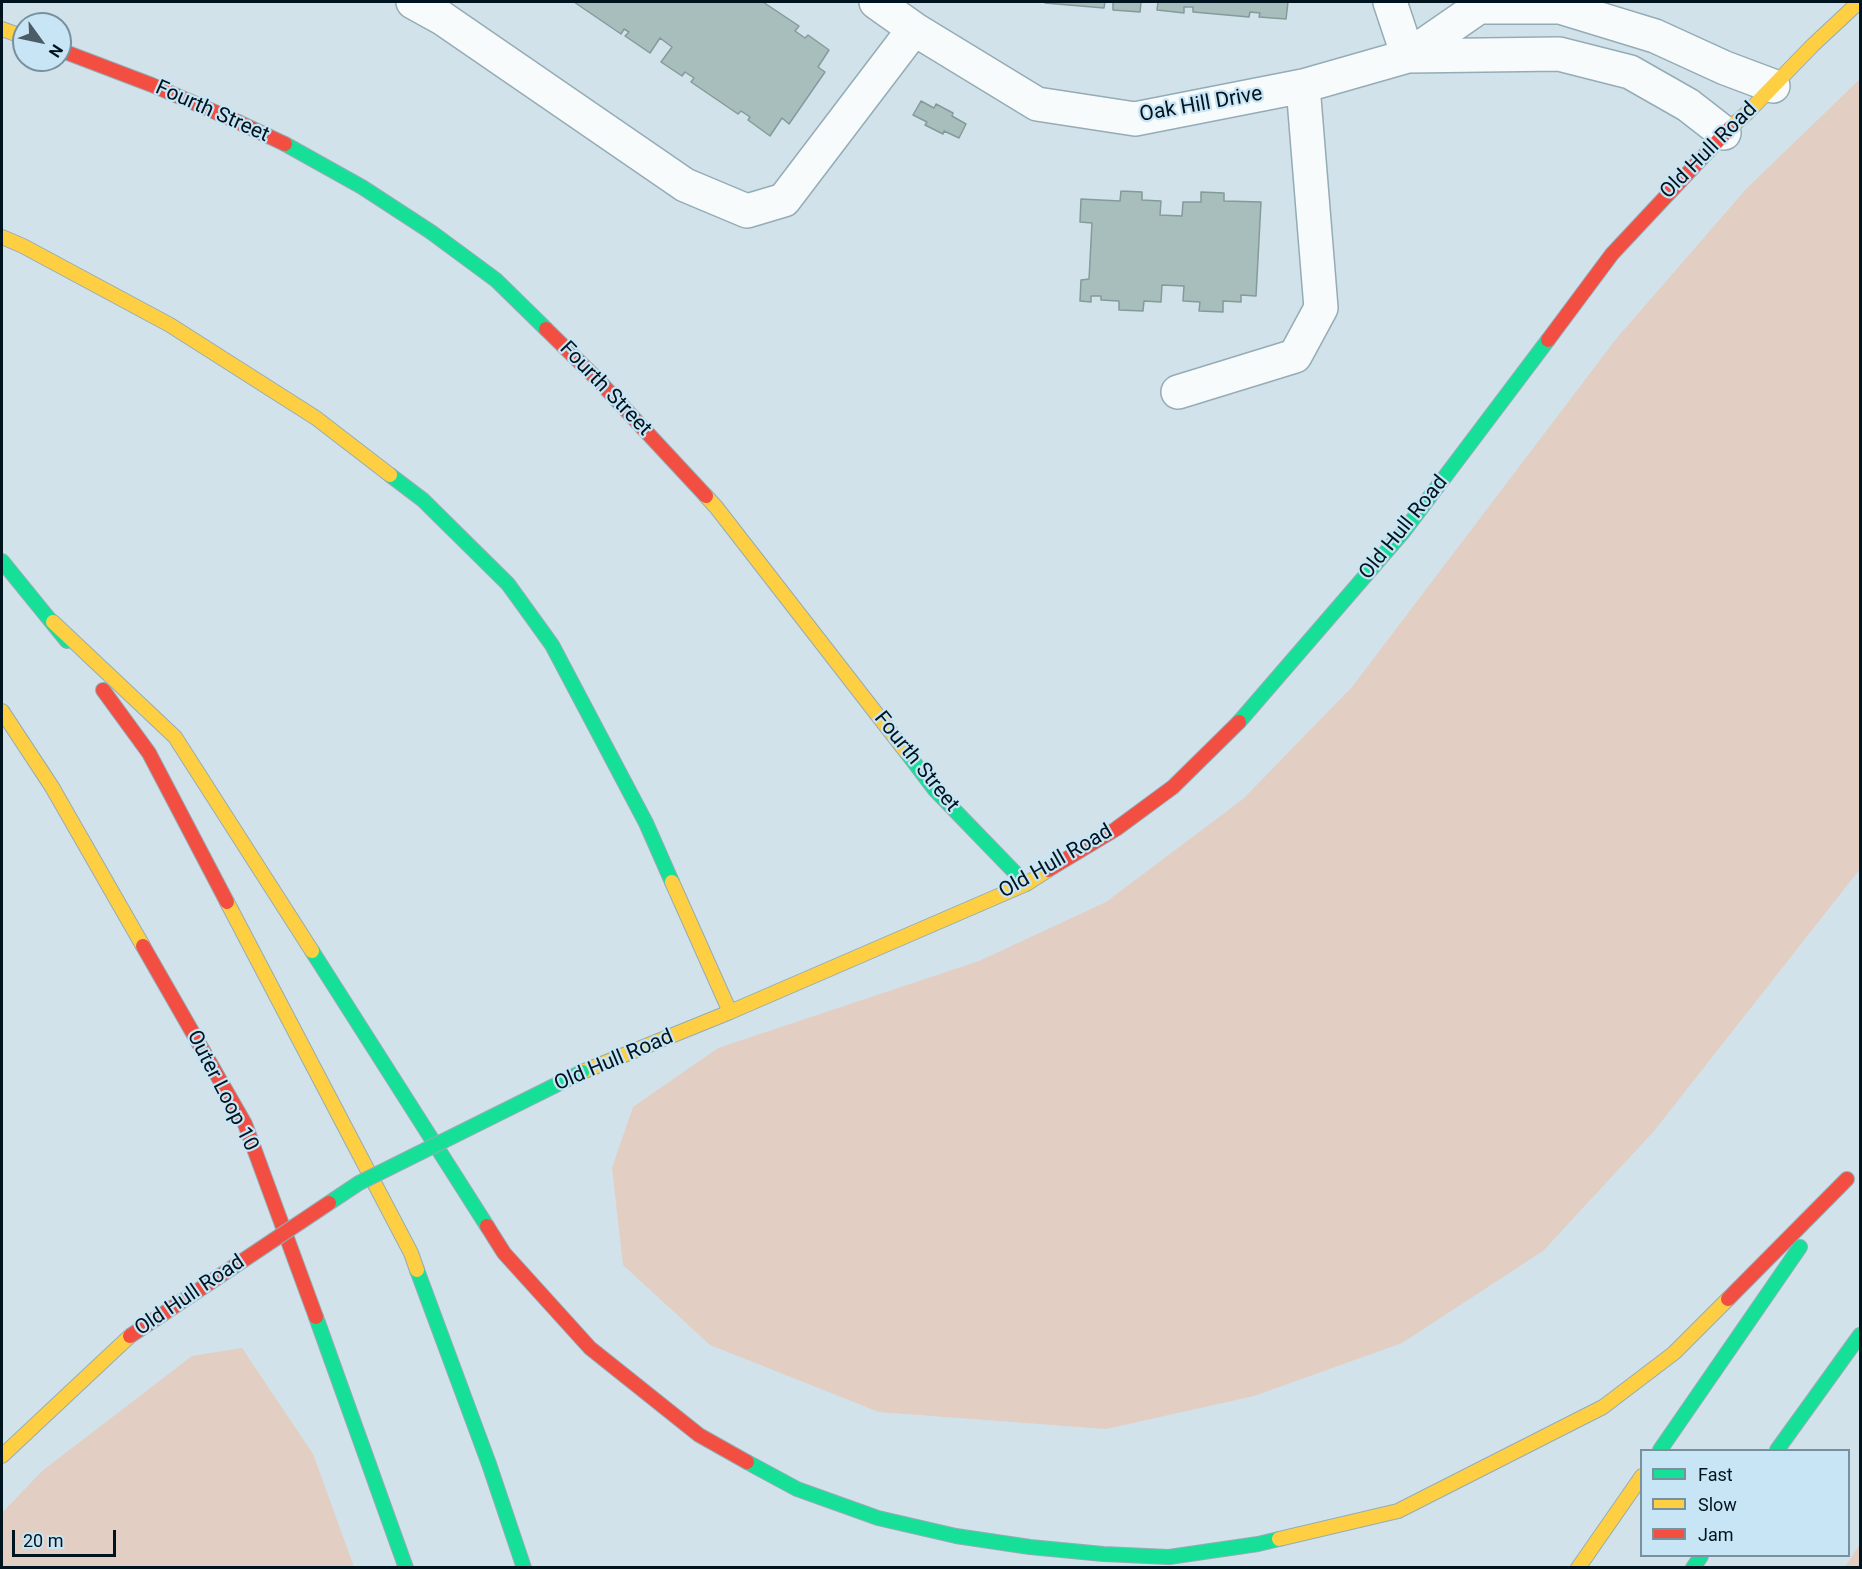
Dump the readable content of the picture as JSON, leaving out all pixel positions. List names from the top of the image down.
{
  "streets": {
    "main road": ["Fourth Street", "Old Hull Road", "Outer Loop 10"],
    "street": ["Oak Hill Drive"]
  },
  "crossings": [
    ["Oak Hill Drive", "Old Hull Road"],
    ["Fourth Street", "Old Hull Road"]
  ],
  "legend": ["Fast", "Slow", "Jam"],
  "scale_bar": "20 m",
  "north": "bottom right"
}
